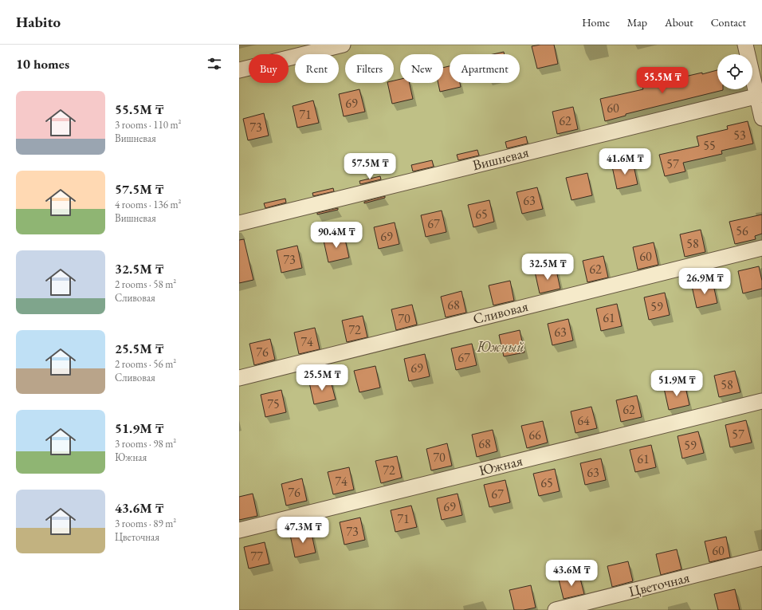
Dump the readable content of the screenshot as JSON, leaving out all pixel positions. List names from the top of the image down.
{
  "streets": {
    "street": [
      "Вишневая",
      "Сливовая",
      "Южная",
      "Цветочная"
    ]
  },
  "parks": ["Южный"],
  "house_numbers": [
    "69",
    "60",
    "71",
    "62",
    "73",
    "53",
    "55",
    "57",
    "63",
    "65",
    "67",
    "56",
    "69",
    "58",
    "60",
    "73",
    "62",
    "68",
    "59",
    "61",
    "70",
    "72",
    "63",
    "74",
    "76",
    "67",
    "69",
    "58",
    "75",
    "62",
    "64",
    "57",
    "66",
    "68",
    "59",
    "70",
    "61",
    "72",
    "63",
    "74",
    "65",
    "76",
    "67",
    "69",
    "71",
    "73",
    "60",
    "77"
  ],
  "page": {
    "header": "Habito",
    "nav": [
      "Home",
      "Map",
      "About",
      "Contact"
    ],
    "heading": "10 homes",
    "chip": [
      "Buy",
      "Rent",
      "Filters",
      "New",
      "Apartment"
    ],
    "price": [
      "55.5M ₸",
      "41.6M ₸",
      "57.5M ₸",
      "90.4M ₸",
      "32.5M ₸",
      "26.9M ₸",
      "25.5M ₸",
      "51.9M ₸",
      "47.3M ₸",
      "43.6M ₸"
    ],
    "list": [
      {
        "name": "55.5M ₸",
        "note": "3 rooms · 110 m² · Вишневая"
      },
      {
        "name": "57.5M ₸",
        "note": "4 rooms · 136 m² · Вишневая"
      },
      {
        "name": "32.5M ₸",
        "note": "2 rooms · 58 m² · Сливовая"
      },
      {
        "name": "25.5M ₸",
        "note": "2 rooms · 56 m² · Сливовая"
      },
      {
        "name": "51.9M ₸",
        "note": "3 rooms · 98 m² · Южная"
      },
      {
        "name": "43.6M ₸",
        "note": "3 rooms · 89 m² · Цветочная"
      }
    ]
  }
}
